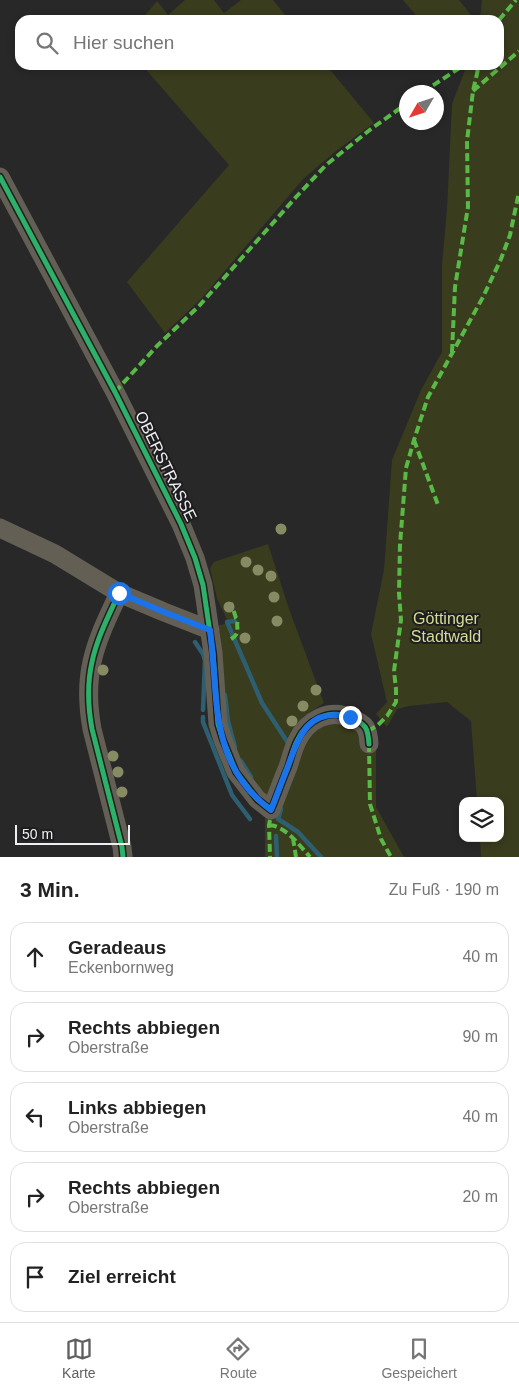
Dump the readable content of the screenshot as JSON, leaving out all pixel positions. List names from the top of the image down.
{
  "streets": {
    "street": ["OBERSTRASSE"]
  },
  "parks": ["Göttinger Stadtwald"],
  "scale_bar": "50 m",
  "north": "bottom left",
  "page": {
    "search": "Hier suchen",
    "scale": "50 m",
    "heading": ["3 Min.", "Zu Fuß · 190 m"],
    "list": [
      ["Geradeaus", "Eckenbornweg", "40 m"],
      ["Rechts abbiegen", "Oberstraße", "90 m"],
      ["Links abbiegen", "Oberstraße", "40 m"],
      ["Rechts abbiegen", "Oberstraße", "20 m"],
      "Ziel erreicht"
    ],
    "nav": ["Karte", "Route", "Gespeichert"]
  }
}
